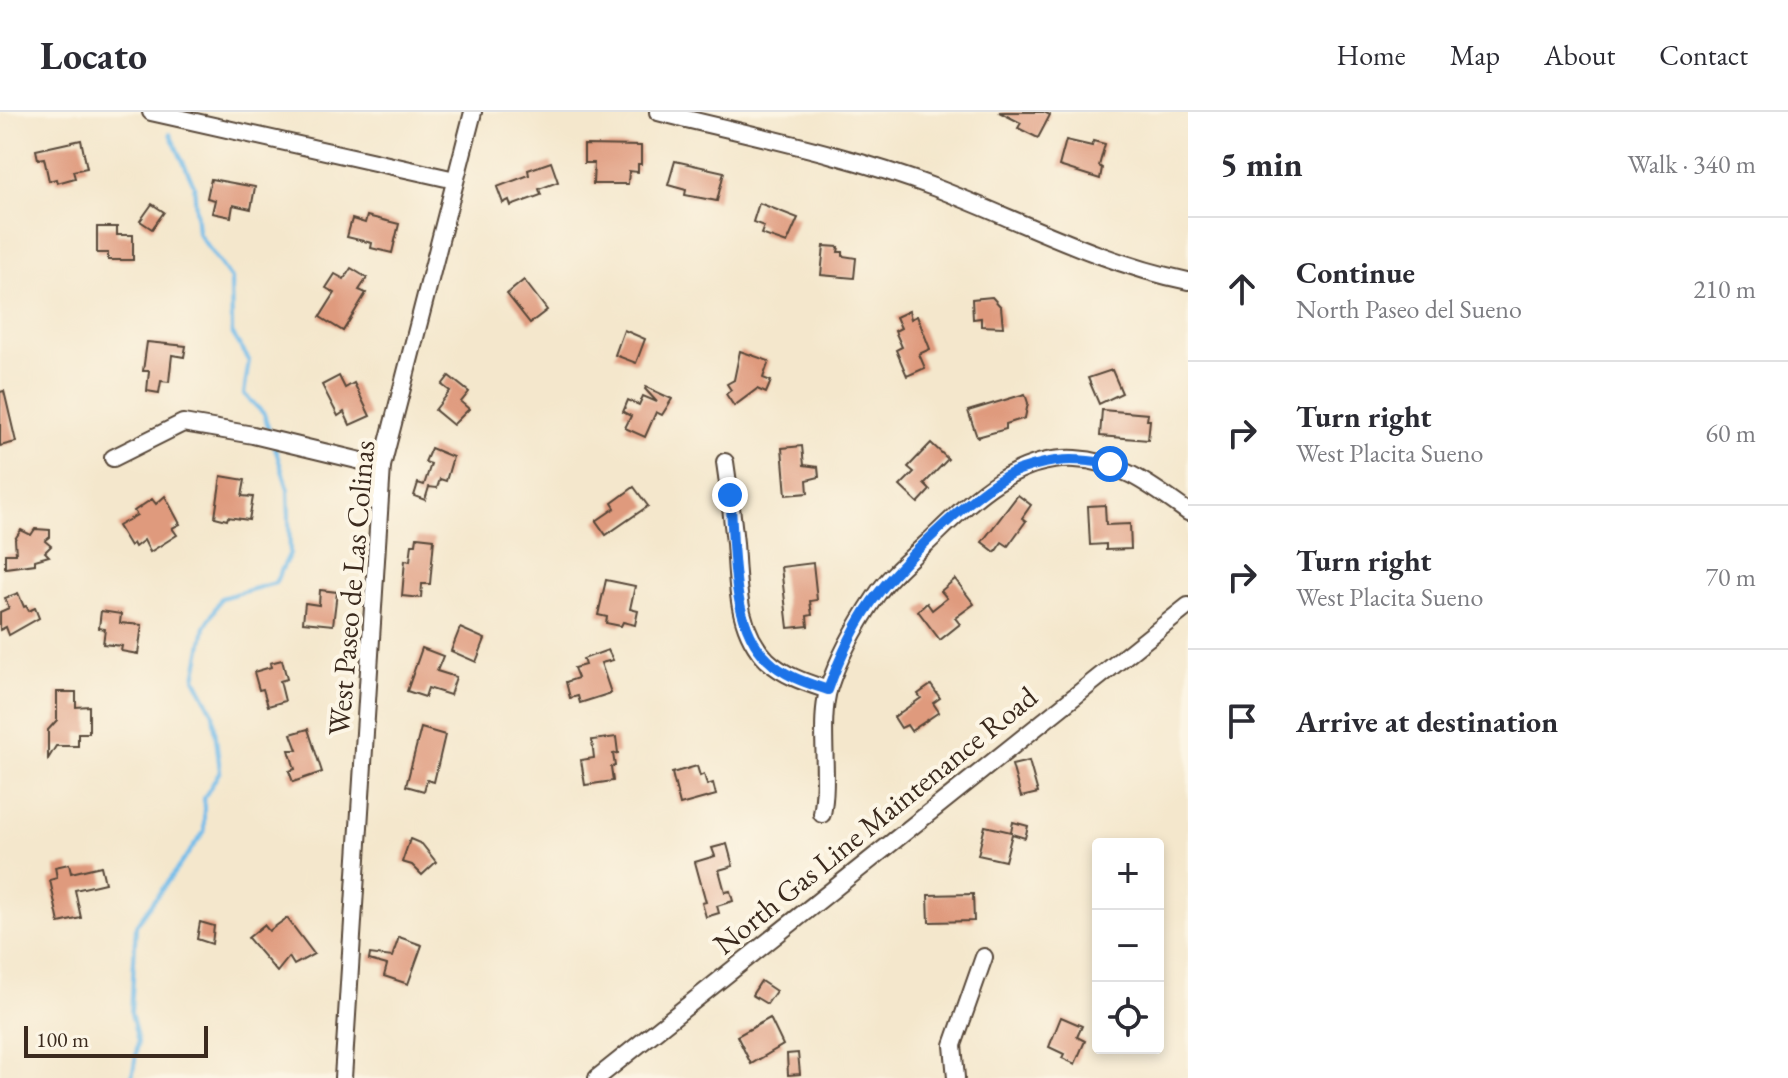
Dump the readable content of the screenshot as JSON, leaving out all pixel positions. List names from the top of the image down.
{
  "streets": {
    "street": ["West Paseo de Las Colinas", "North Gas Line Maintenance Road"]
  },
  "scale_bar": "100 m",
  "page": {
    "header": "Locato",
    "nav": [
      "Home",
      "Map",
      "About",
      "Contact"
    ],
    "heading": ["5 min", "Walk · 340 m"],
    "list": [
      ["Continue", "North Paseo del Sueno", "210 m"],
      ["Turn right", "West Placita Sueno", "60 m"],
      ["Turn right", "West Placita Sueno", "70 m"],
      "Arrive at destination"
    ],
    "map_buttons": ["+", "−"],
    "scale": "100 m"
  }
}
